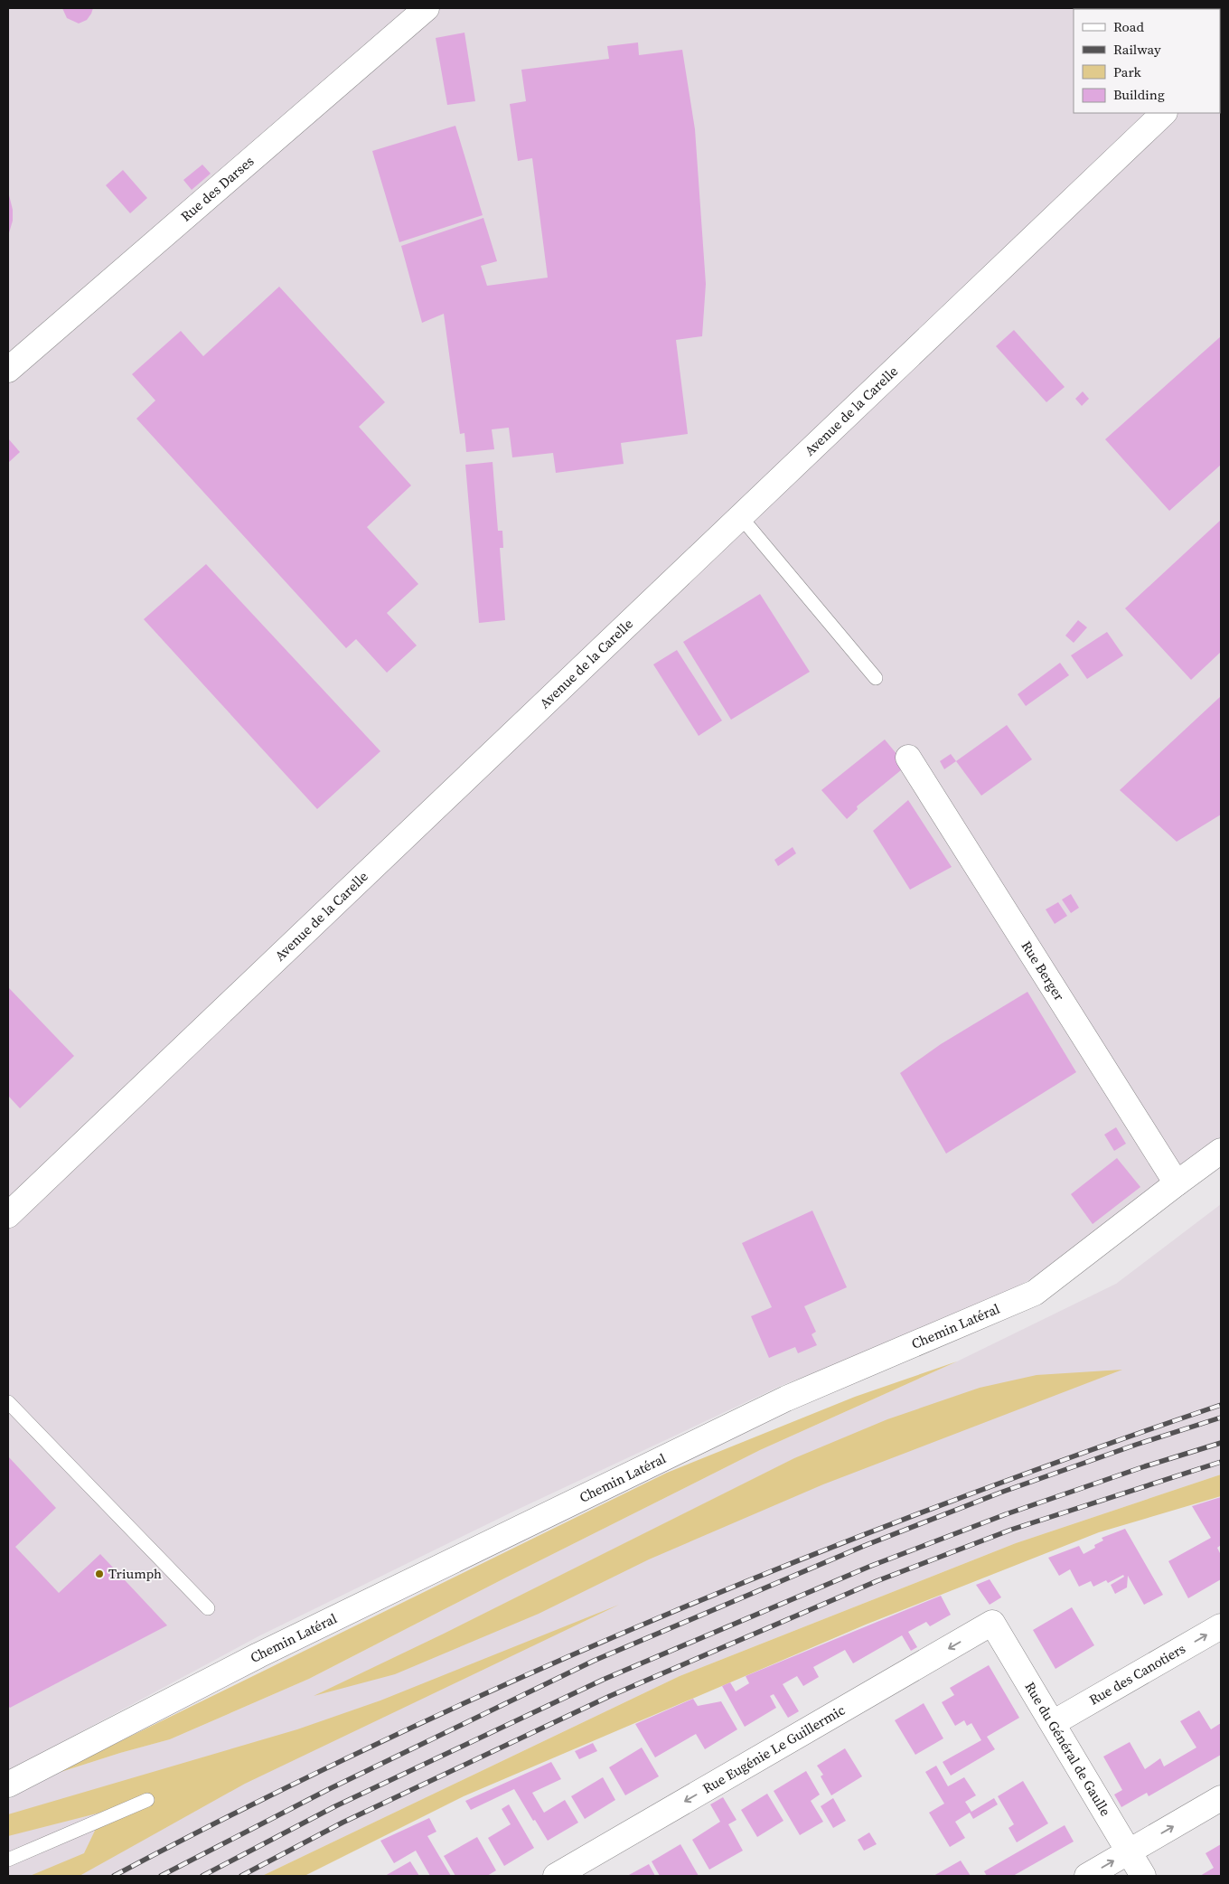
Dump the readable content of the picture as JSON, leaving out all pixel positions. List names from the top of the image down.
{
  "streets": {
    "street": [
      "Rue des Darses",
      "Avenue de la Carelle",
      "Rue Berger",
      "Chemin Latéral",
      "Rue des Canotiers",
      "Rue Eugénie Le Guillermic",
      "Rue du Général de Gaulle"
    ]
  },
  "crossings": [
    ["Rue Berger", "Chemin Latéral"],
    ["Rue des Canotiers", "Rue du Général de Gaulle"],
    ["Rue Eugénie Le Guillermic", "Rue du Général de Gaulle"]
  ],
  "one_way": ["Rue Eugénie Le Guillermic"],
  "places": ["Triumph"],
  "legend": [
    "Road",
    "Railway",
    "Park",
    "Building"
  ]
}
